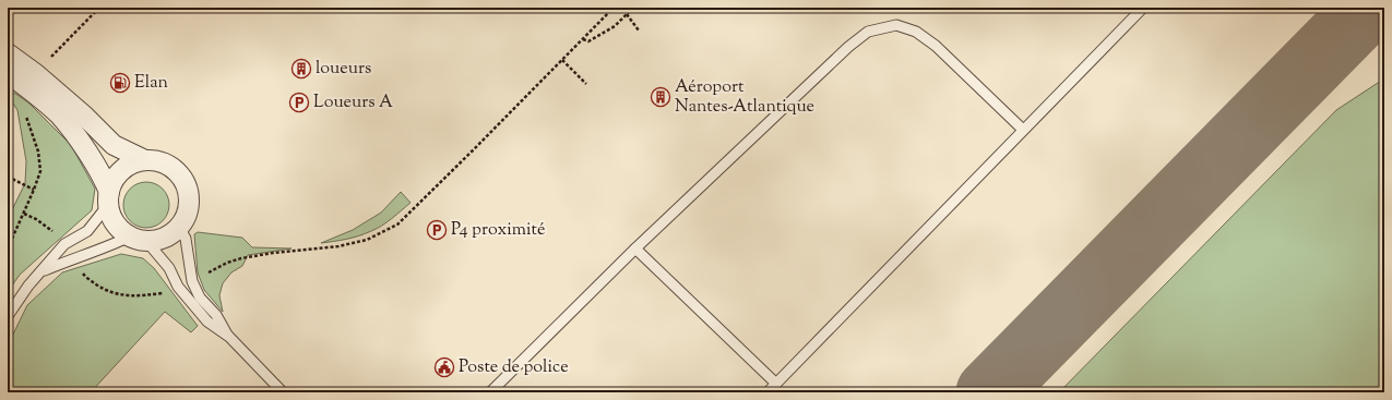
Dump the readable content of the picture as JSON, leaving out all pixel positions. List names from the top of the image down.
{
  "places": {
    "building": ["loueurs", "Aéroport Nantes-Atlantique"],
    "fuel station": ["Elan"],
    "parking": ["Loueurs A", "P4 proximité"],
    "public building": ["Poste de police"]
  }
}
